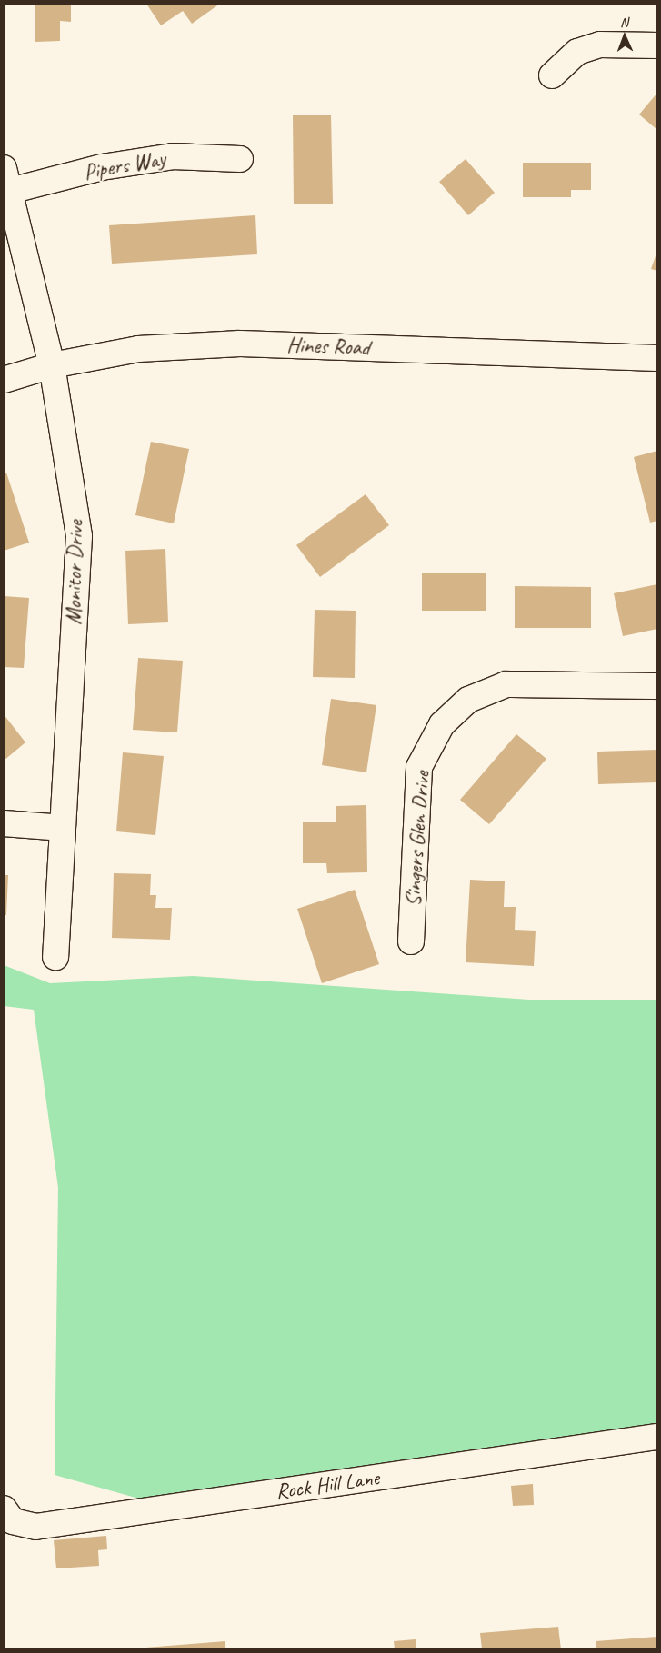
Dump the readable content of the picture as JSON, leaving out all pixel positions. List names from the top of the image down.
{
  "streets": {
    "street": [
      "Pipers Way",
      "Hines Road",
      "Monitor Drive",
      "Singers Glen Drive",
      "Rock Hill Lane"
    ]
  },
  "crossings": [
    ["Pipers Way", "Monitor Drive"],
    ["Hines Road", "Monitor Drive"]
  ],
  "north": "top"
}
